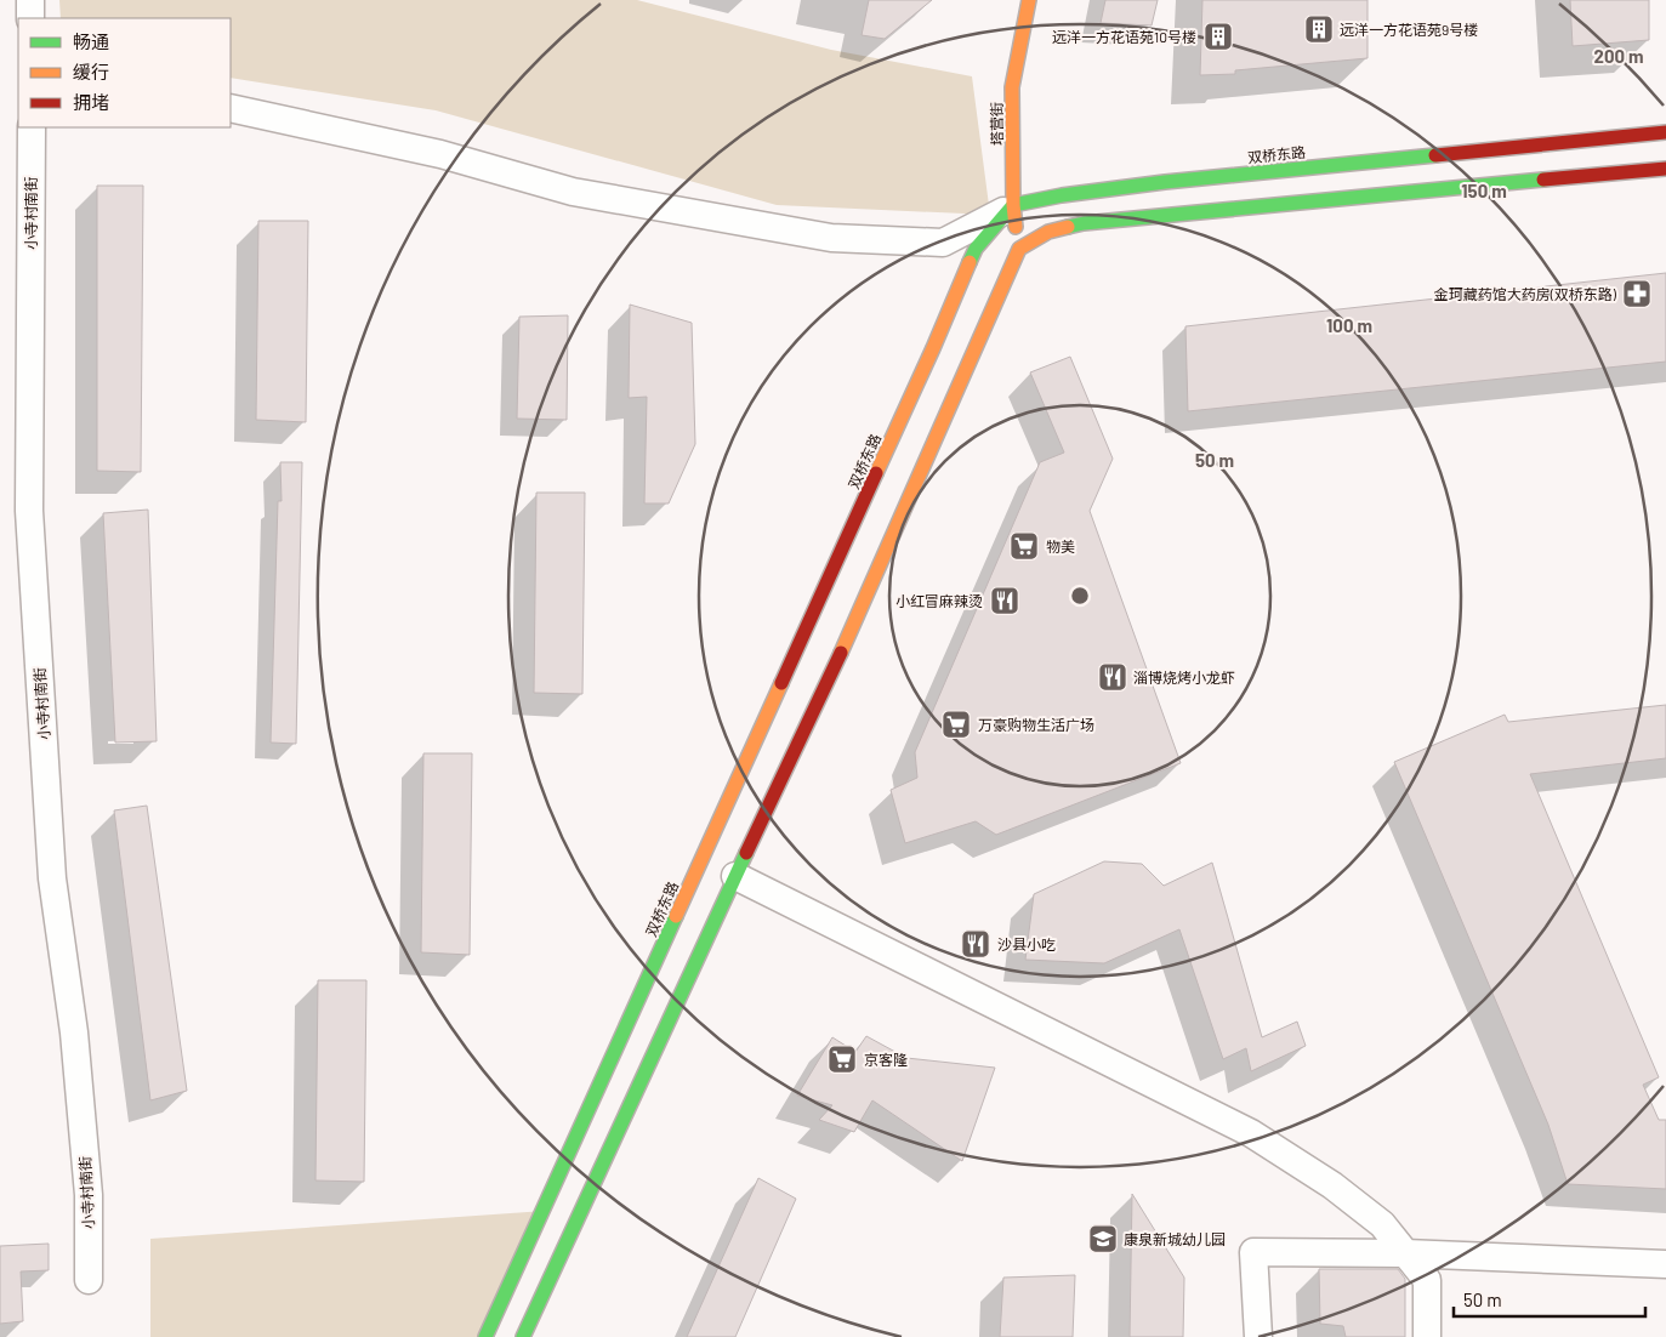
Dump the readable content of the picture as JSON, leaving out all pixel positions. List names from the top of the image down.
{
  "streets": {
    "street": ["塔营街", "双桥东路", "小寺村南街"]
  },
  "crossings": [
    ["塔营街", "双桥东路"]
  ],
  "places": {
    "building": ["远洋一方花语苑9号楼", "远洋一方花语苑10号楼"],
    "pharmacy": ["金珂藏药馆大药房(双桥东路)"],
    "supermarket": ["物美", "万豪购物生活广场", "京客隆"],
    "restaurant": ["小红冒麻辣烫", "淄博烧烤小龙虾", "沙县小吃"],
    "school or university": ["康泉新城幼儿园"]
  },
  "legend": ["畅通", "缓行", "拥堵"],
  "scale_bar": "50 m",
  "rings": [
    "200 m",
    "150 m",
    "100 m",
    "50 m"
  ]
}
